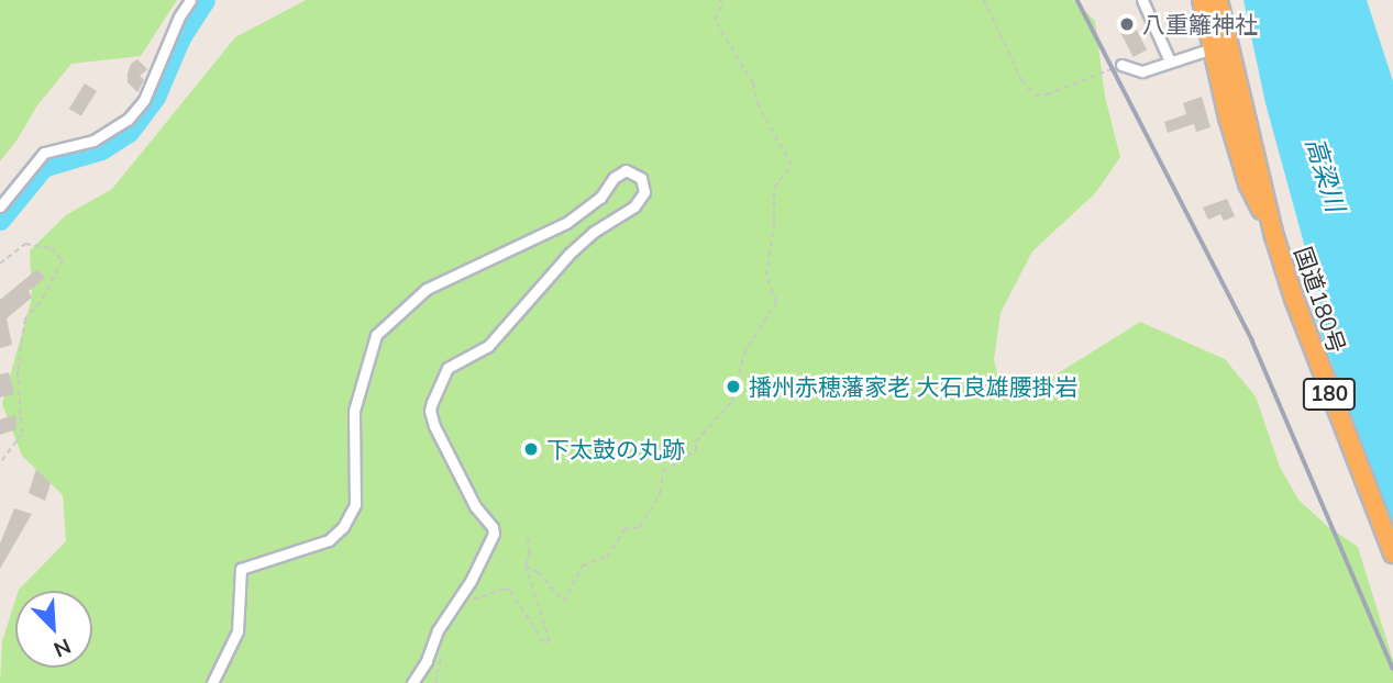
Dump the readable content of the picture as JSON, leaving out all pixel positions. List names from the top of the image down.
{
  "streets": {
    "highway": ["国道180号", "180"]
  },
  "water": ["高梁川"],
  "places": ["八重籬神社", "播州赤穂藩家老 大石良雄腰掛岩", "下太鼓の丸跡"],
  "north": "bottom right"
}
